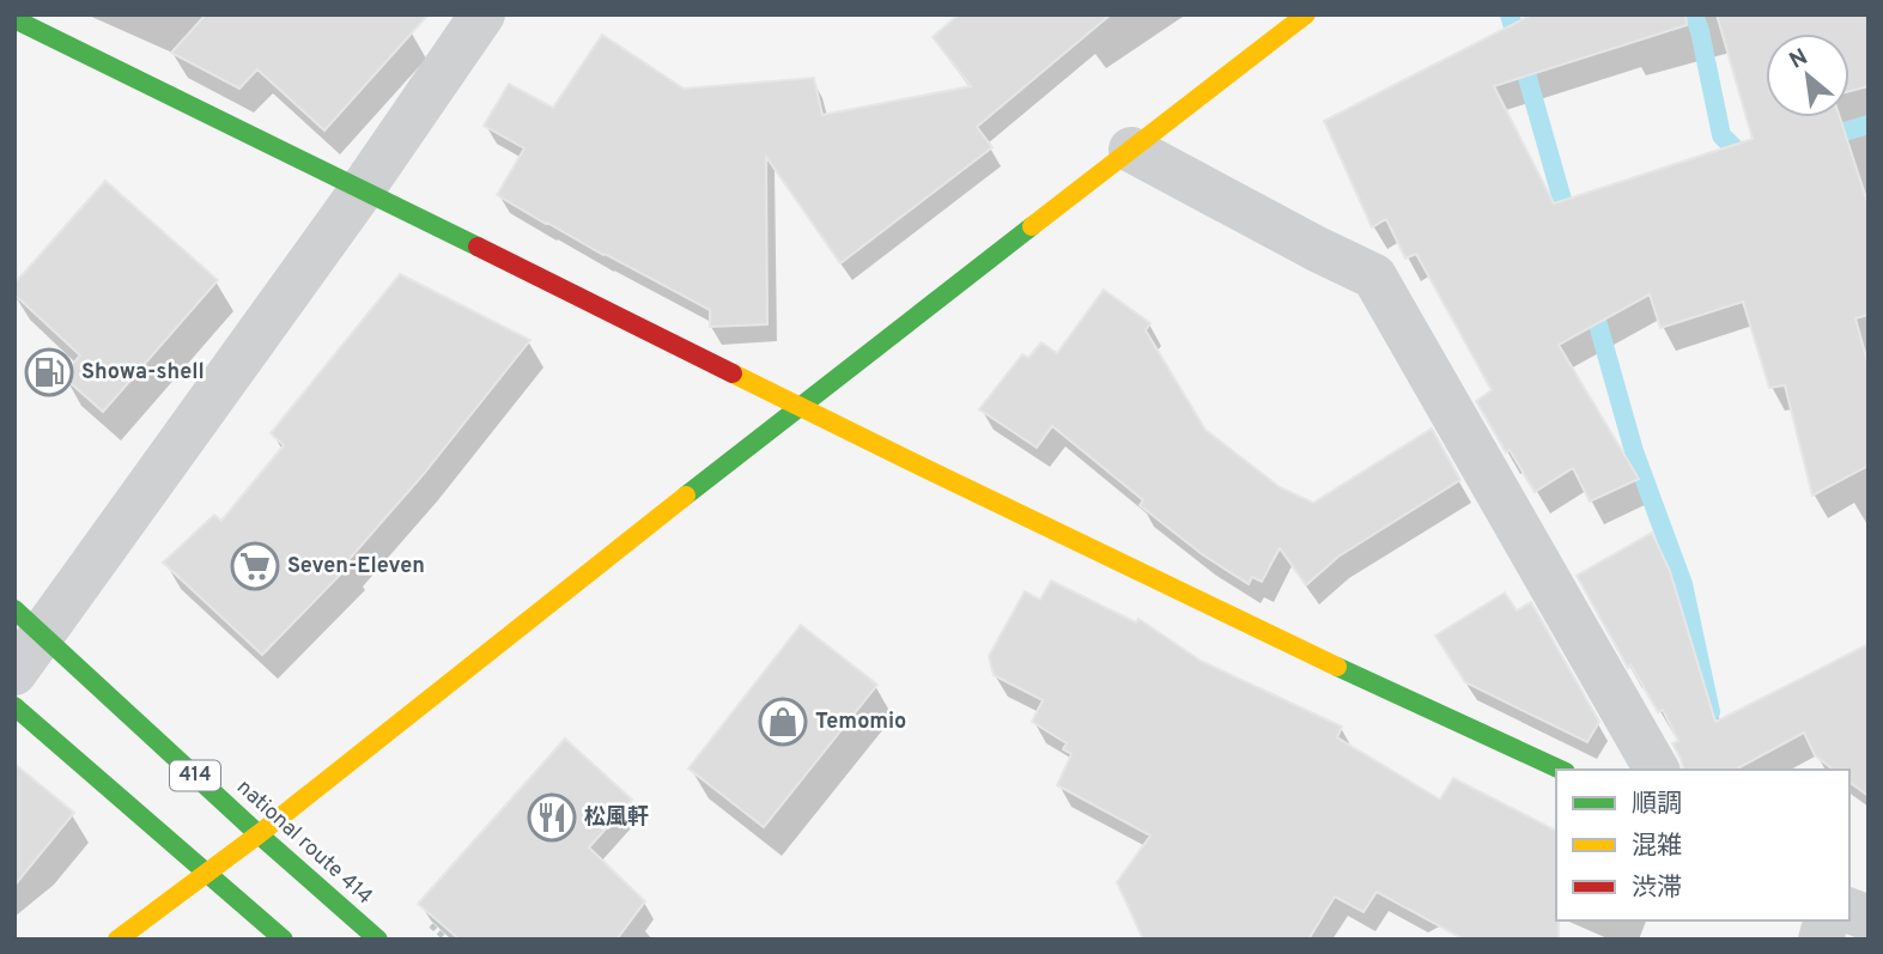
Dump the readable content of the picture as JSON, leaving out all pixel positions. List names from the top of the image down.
{
  "streets": {
    "main road": ["414", "national route 414"]
  },
  "places": {
    "fuel station": ["Showa-shell"],
    "supermarket": ["Seven-Eleven"],
    "shop": ["Temomio"],
    "restaurant": ["松風軒"]
  },
  "legend": ["順調", "混雑", "渋滞"],
  "north": "top left"
}
